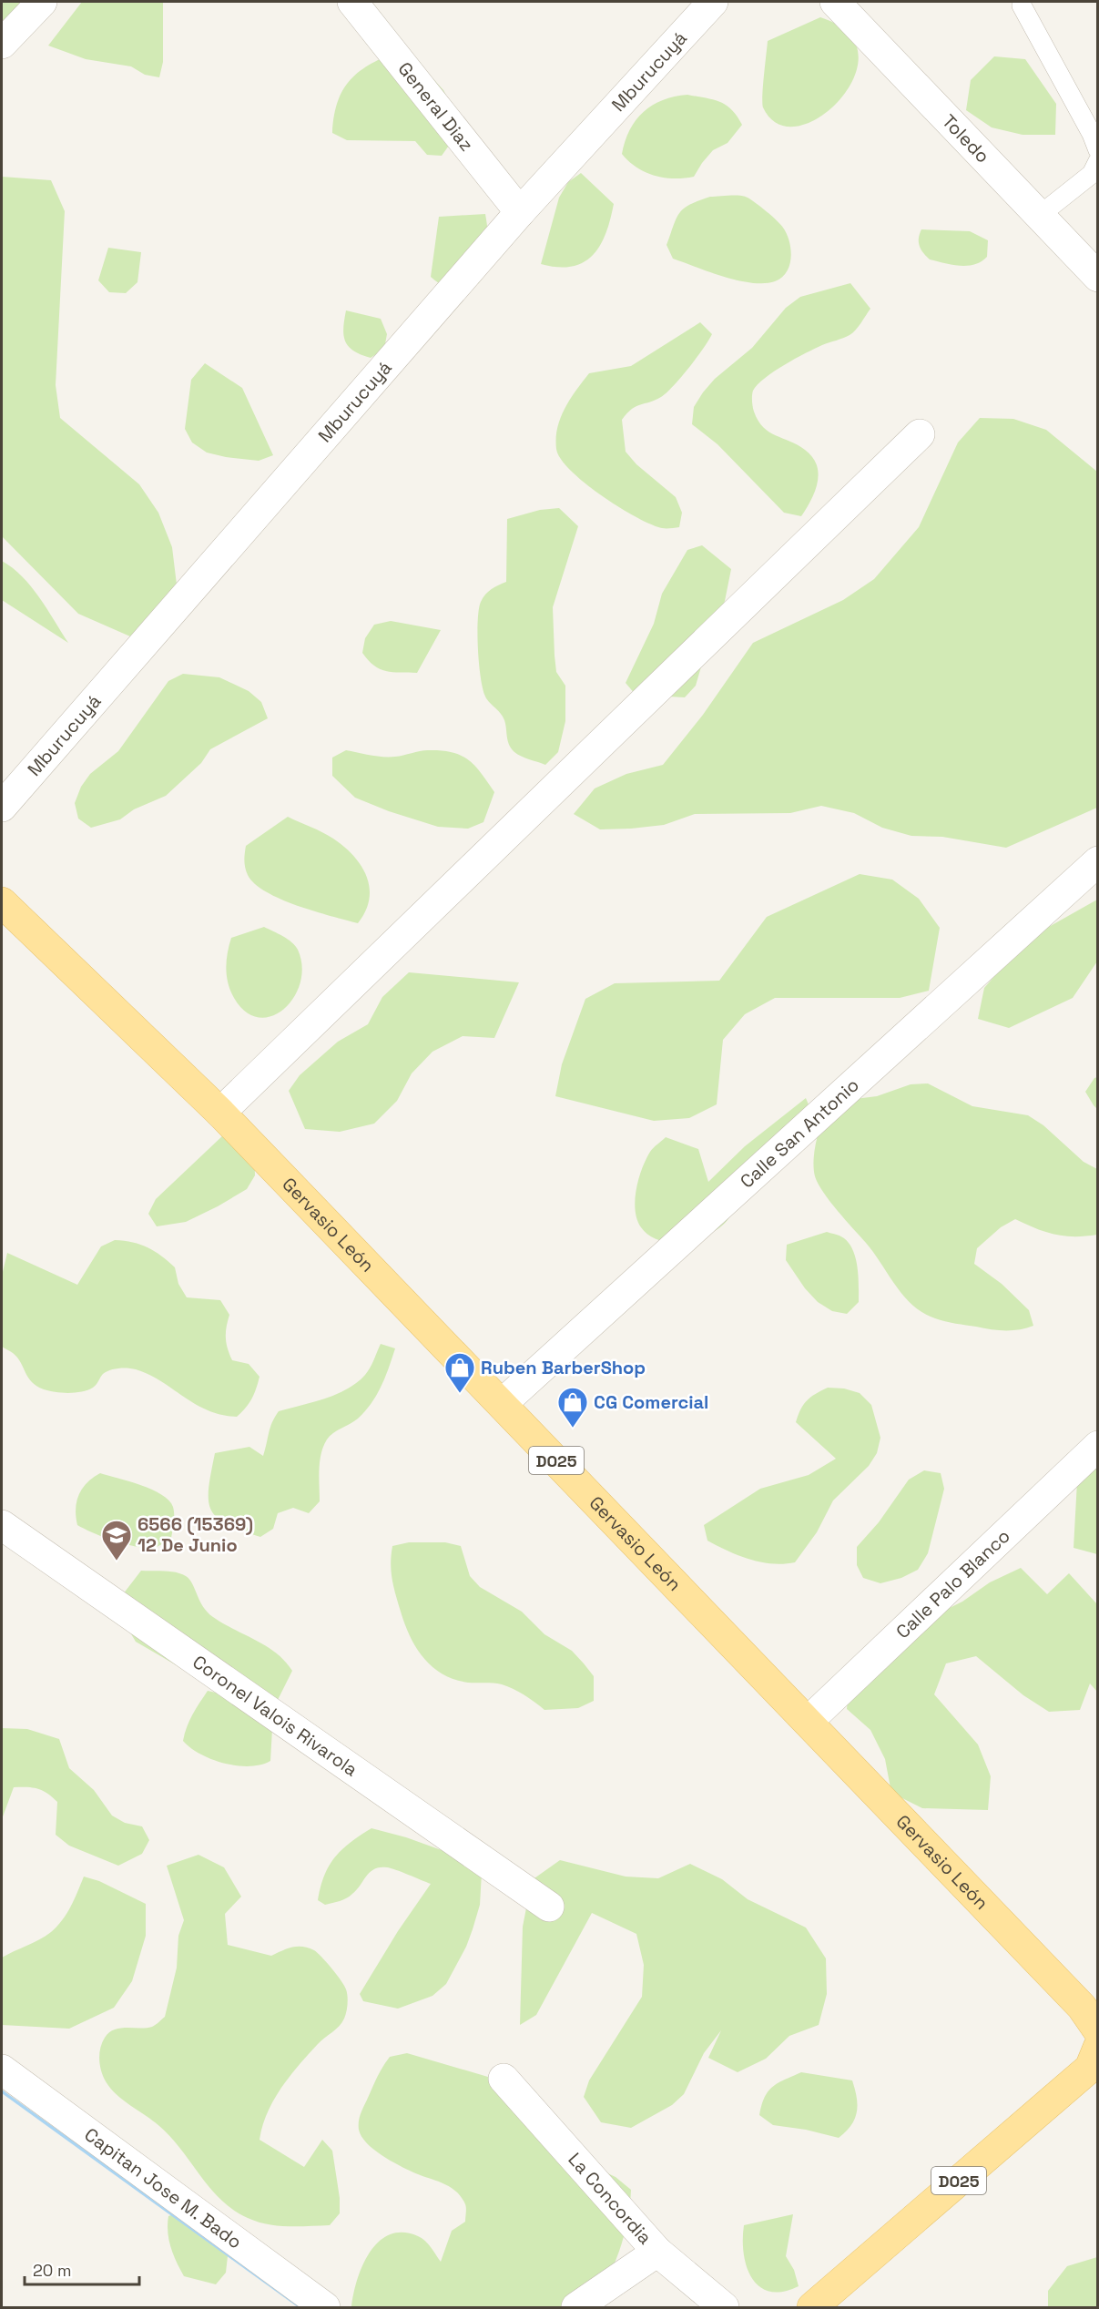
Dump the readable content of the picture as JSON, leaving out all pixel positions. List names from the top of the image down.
{
  "streets": {
    "main road": ["Gervasio León", "D025"],
    "street": [
      "Mburucuyá",
      "General Diaz",
      "Toledo",
      "Calle San Antonio",
      "Calle Palo Blanco",
      "Coronel Valois Rivarola",
      "Capitan Jose M. Bado",
      "La Concordia"
    ]
  },
  "crossings": [
    ["Mburucuyá", "General Diaz"],
    ["Calle San Antonio", "Gervasio León"],
    ["Gervasio León", "Calle Palo Blanco"]
  ],
  "places": {
    "shop": ["Ruben BarberShop", "CG Comercial"],
    "school or university": ["6566 (15369) 12 De Junio"]
  },
  "scale_bar": "20 m"
}
